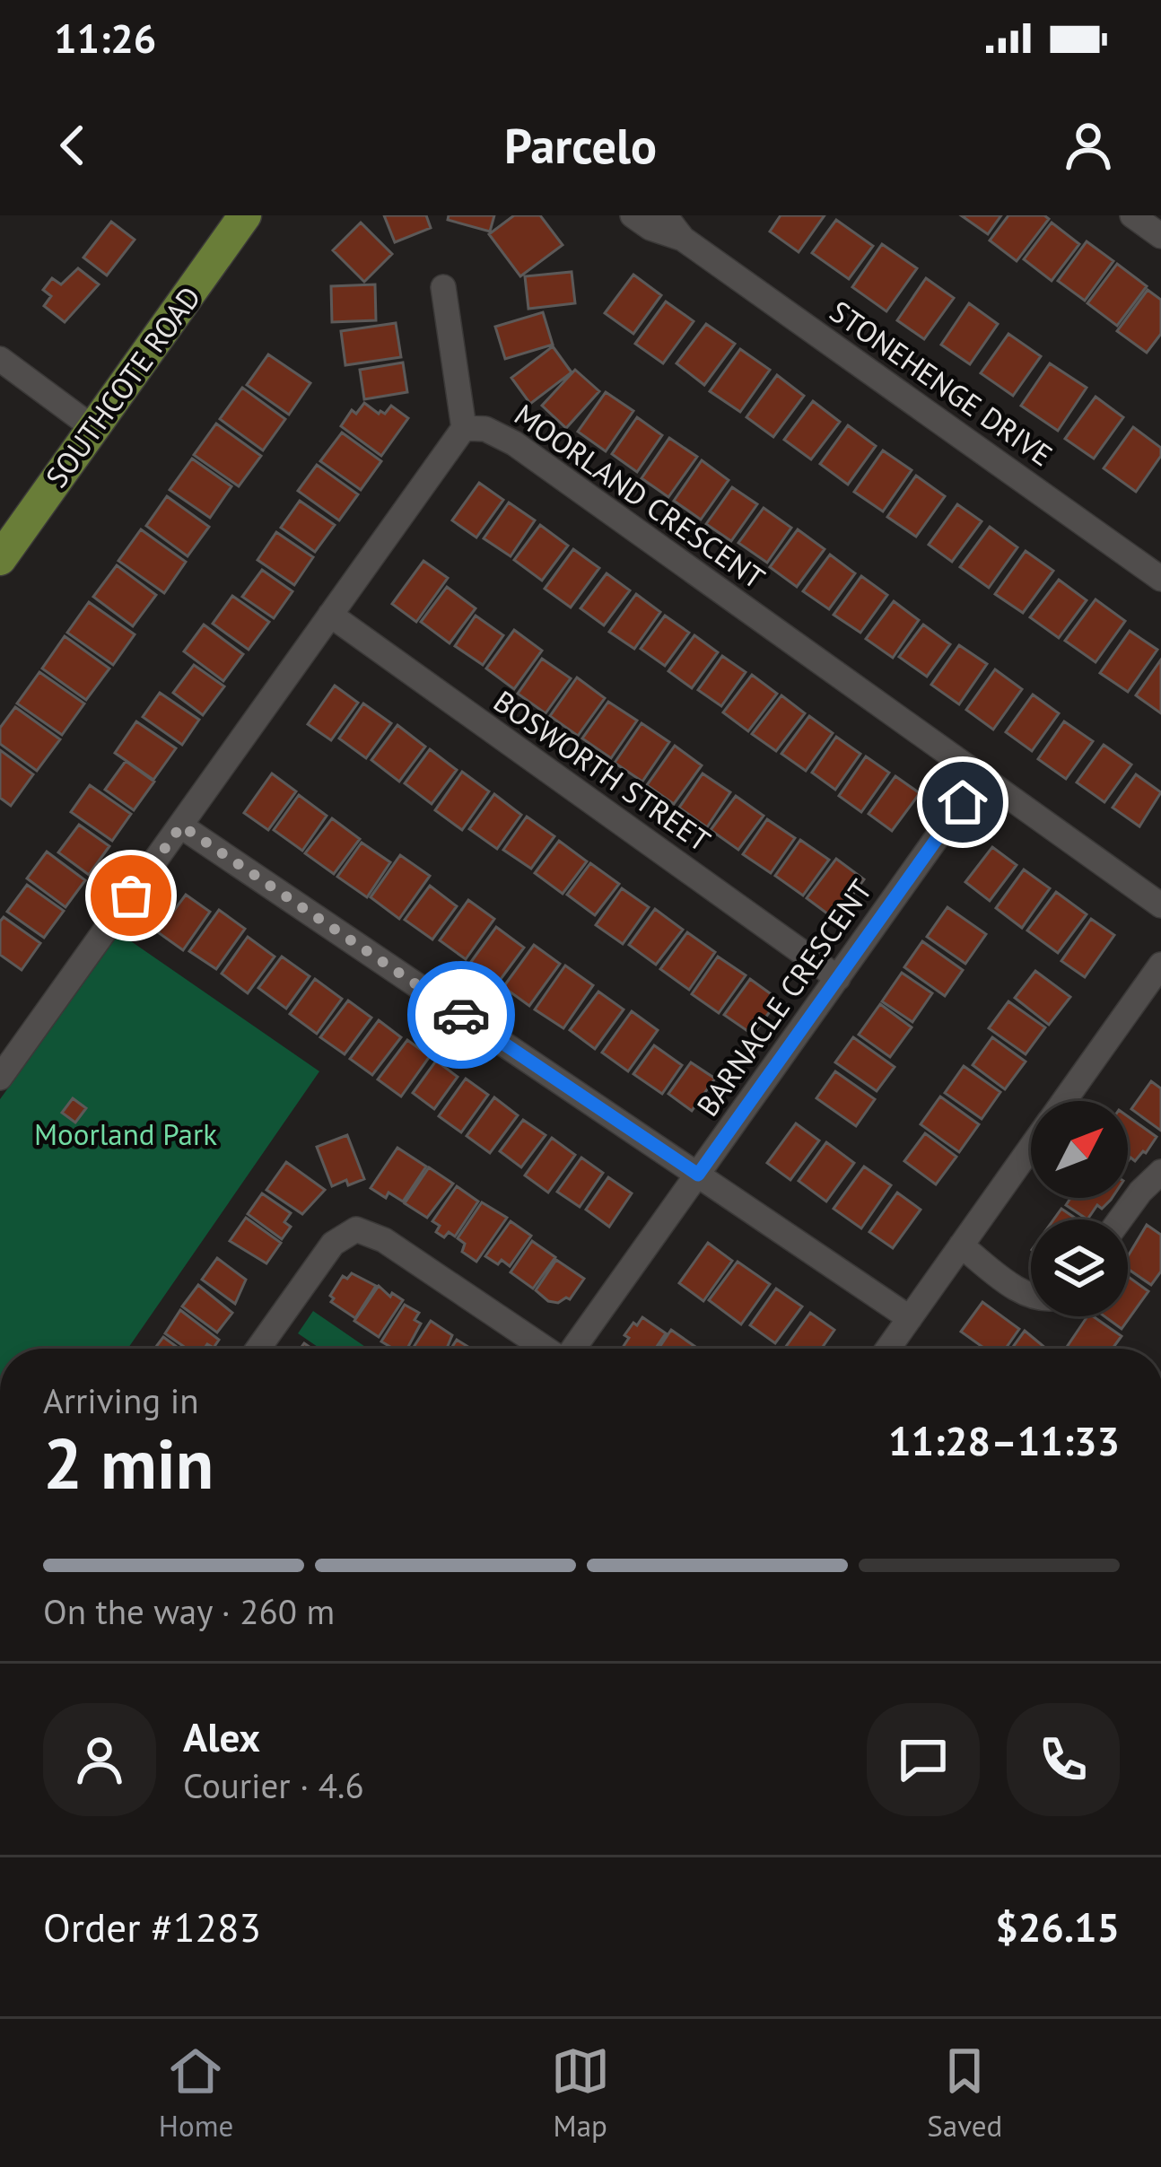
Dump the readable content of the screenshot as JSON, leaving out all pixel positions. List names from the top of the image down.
{
  "streets": {
    "main road": ["SOUTHCOTE ROAD"],
    "street": [
      "STONEHENGE DRIVE",
      "MOORLAND CRESCENT",
      "BOSWORTH STREET",
      "BARNACLE CRESCENT"
    ]
  },
  "crossings": [
    ["MOORLAND CRESCENT", "BOSWORTH STREET"],
    ["MOORLAND CRESCENT", "BARNACLE CRESCENT"],
    ["BOSWORTH STREET", "BARNACLE CRESCENT"]
  ],
  "parks": ["Moorland Park"],
  "north": "top right",
  "page": {
    "status": "11:26",
    "header": "Parcelo",
    "heading": ["2 min", "Arriving in", "11:28–11:33"],
    "panel": [
      "Alex",
      "Courier · 4.6",
      "Order #1283",
      "$26.15"
    ],
    "bar": "On the way · 260 m",
    "tabs": ["Home", "Map", "Saved"]
  }
}
